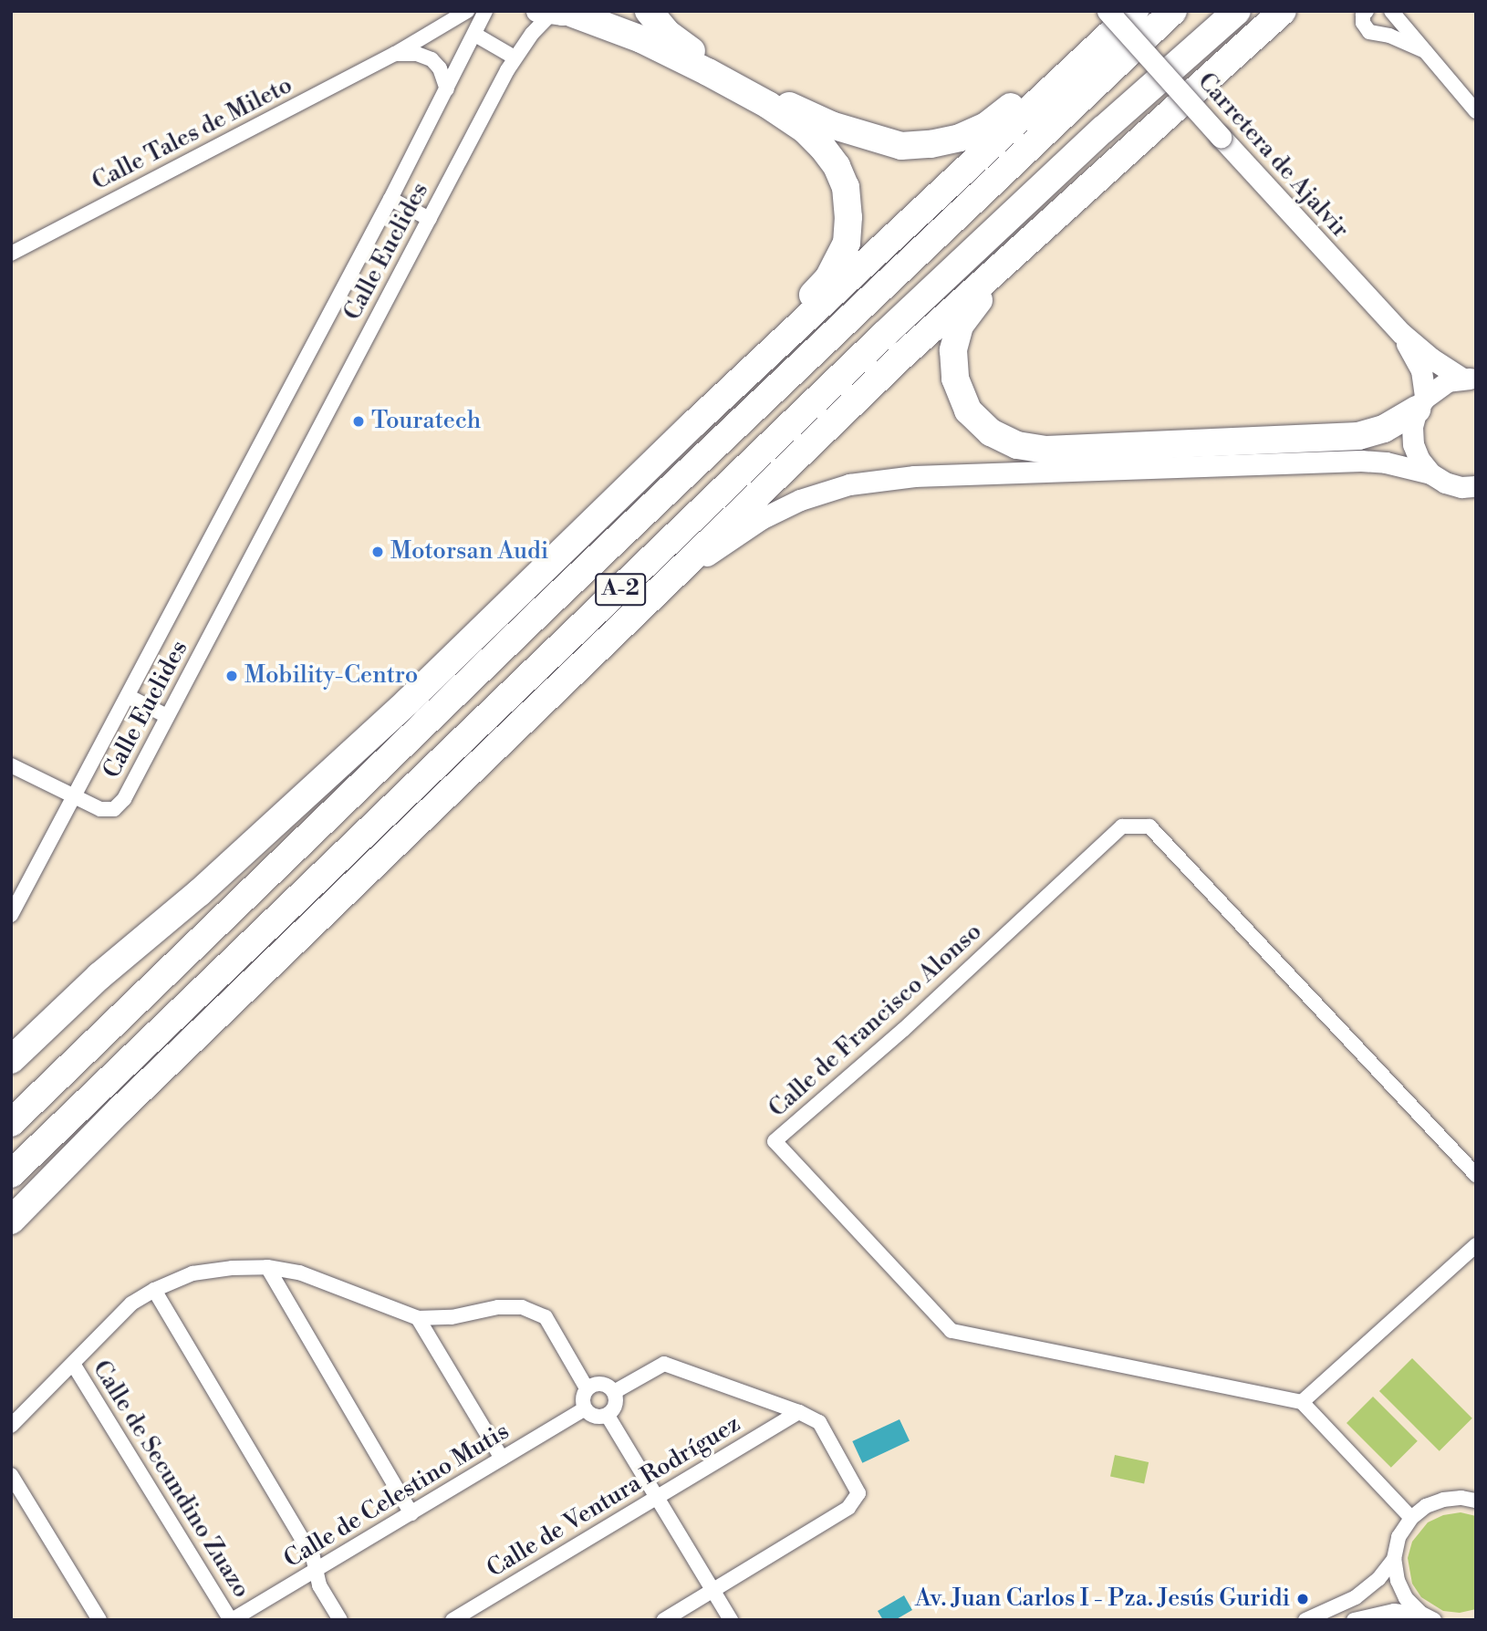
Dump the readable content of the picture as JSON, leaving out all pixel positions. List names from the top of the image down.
{
  "streets": {
    "highway": ["A-2"],
    "street": [
      "Calle Tales de Mileto",
      "Carretera de Ajalvir",
      "Calle Euclides",
      "Calle de Francisco Alonso",
      "Calle de Secundino Zuazo",
      "Calle de Celestino Mutis",
      "Calle de Ventura Rodríguez"
    ]
  },
  "crossings": [
    ["Calle de Secundino Zuazo", "Calle de Celestino Mutis"]
  ],
  "places": [
    "Touratech",
    "Motorsan Audi",
    "Mobility-Centro",
    "Av. Juan Carlos I - Pza. Jesús Guridi"
  ]
}
